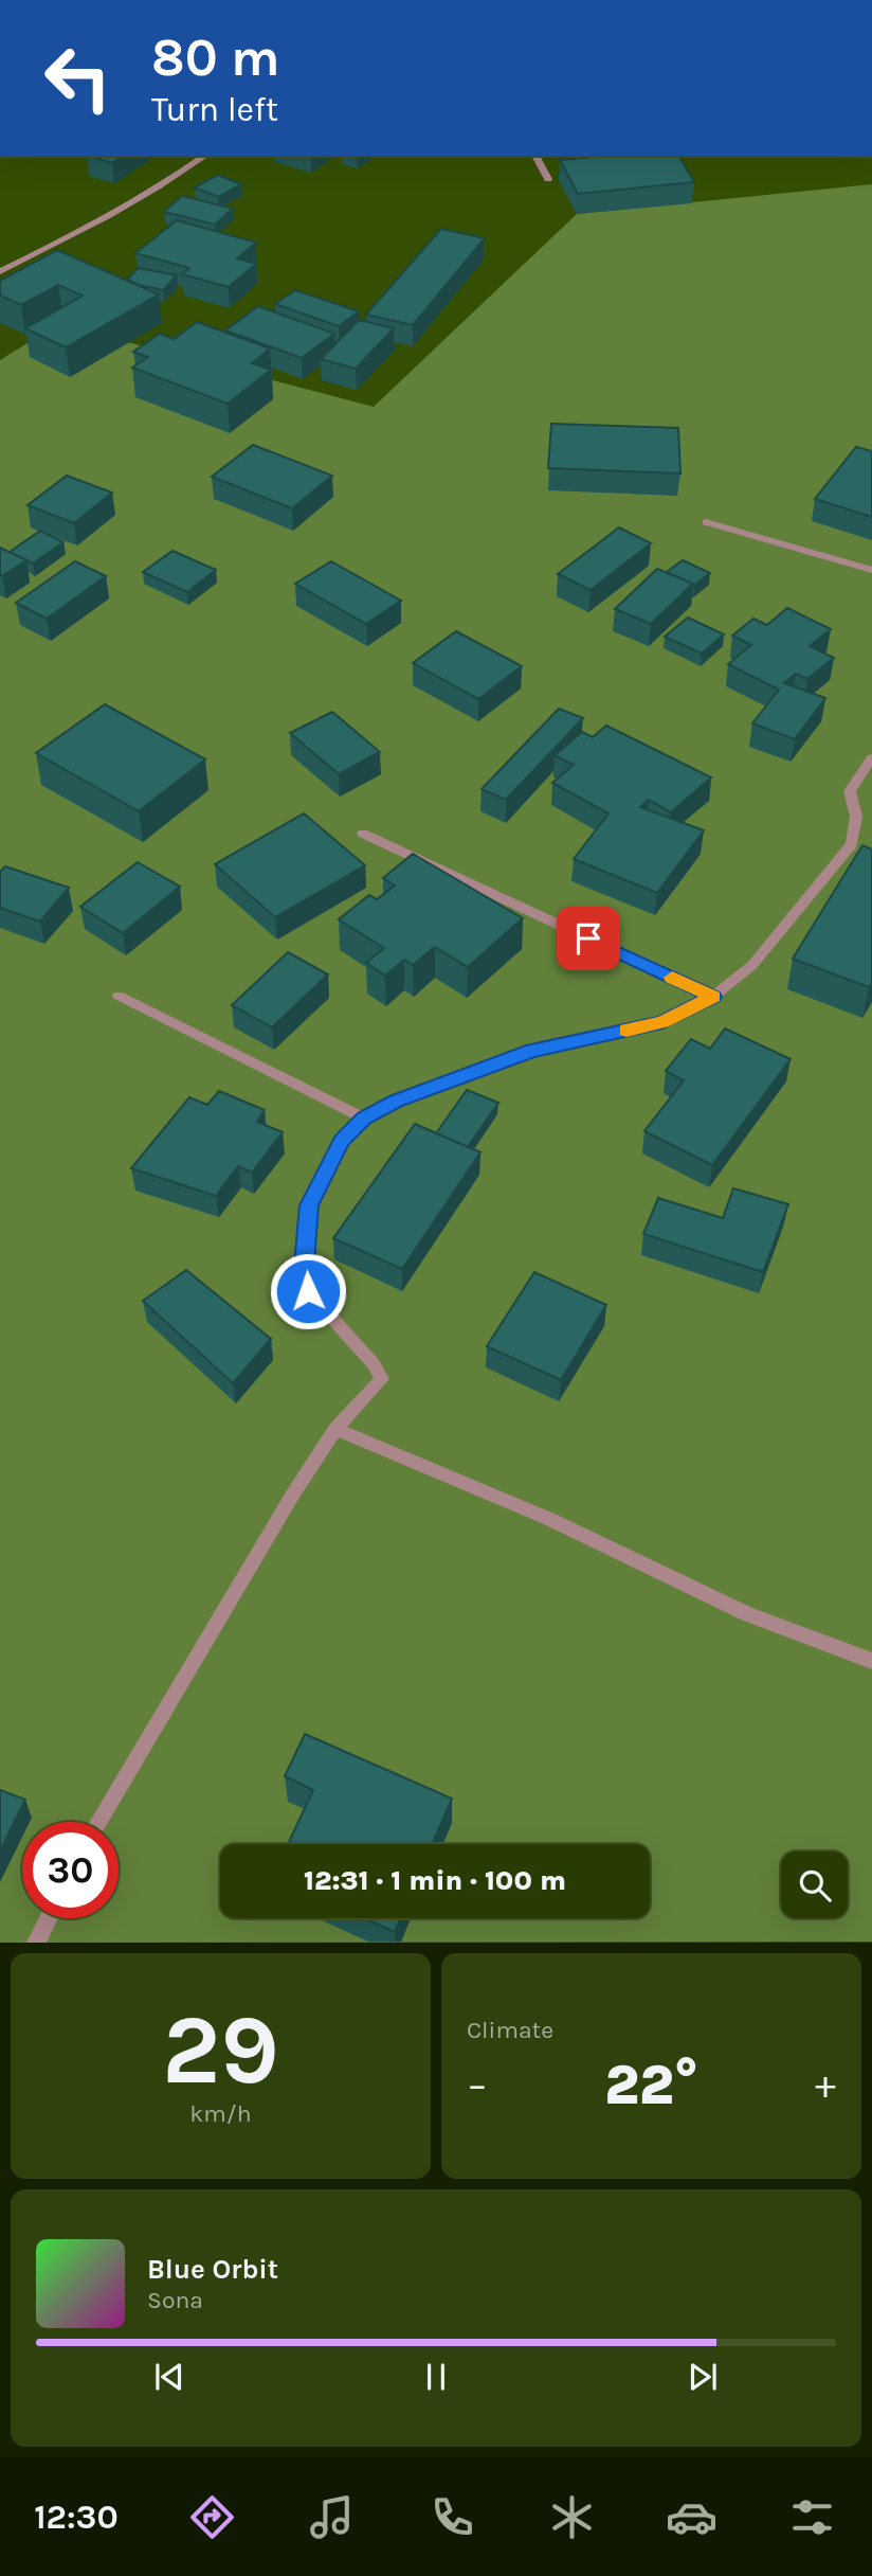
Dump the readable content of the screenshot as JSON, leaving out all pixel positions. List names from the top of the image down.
{
  "page": {
    "turn": ["80 m", "Turn left"],
    "limit": "30",
    "trip": "12:31 · 1 min · 100 m",
    "tile": [
      ["29", "km/h"],
      "Climate"
    ],
    "heat": ["−", "22°", "+"],
    "song": ["Blue Orbit", "Sona"],
    "tabs": "12:30"
  }
}
